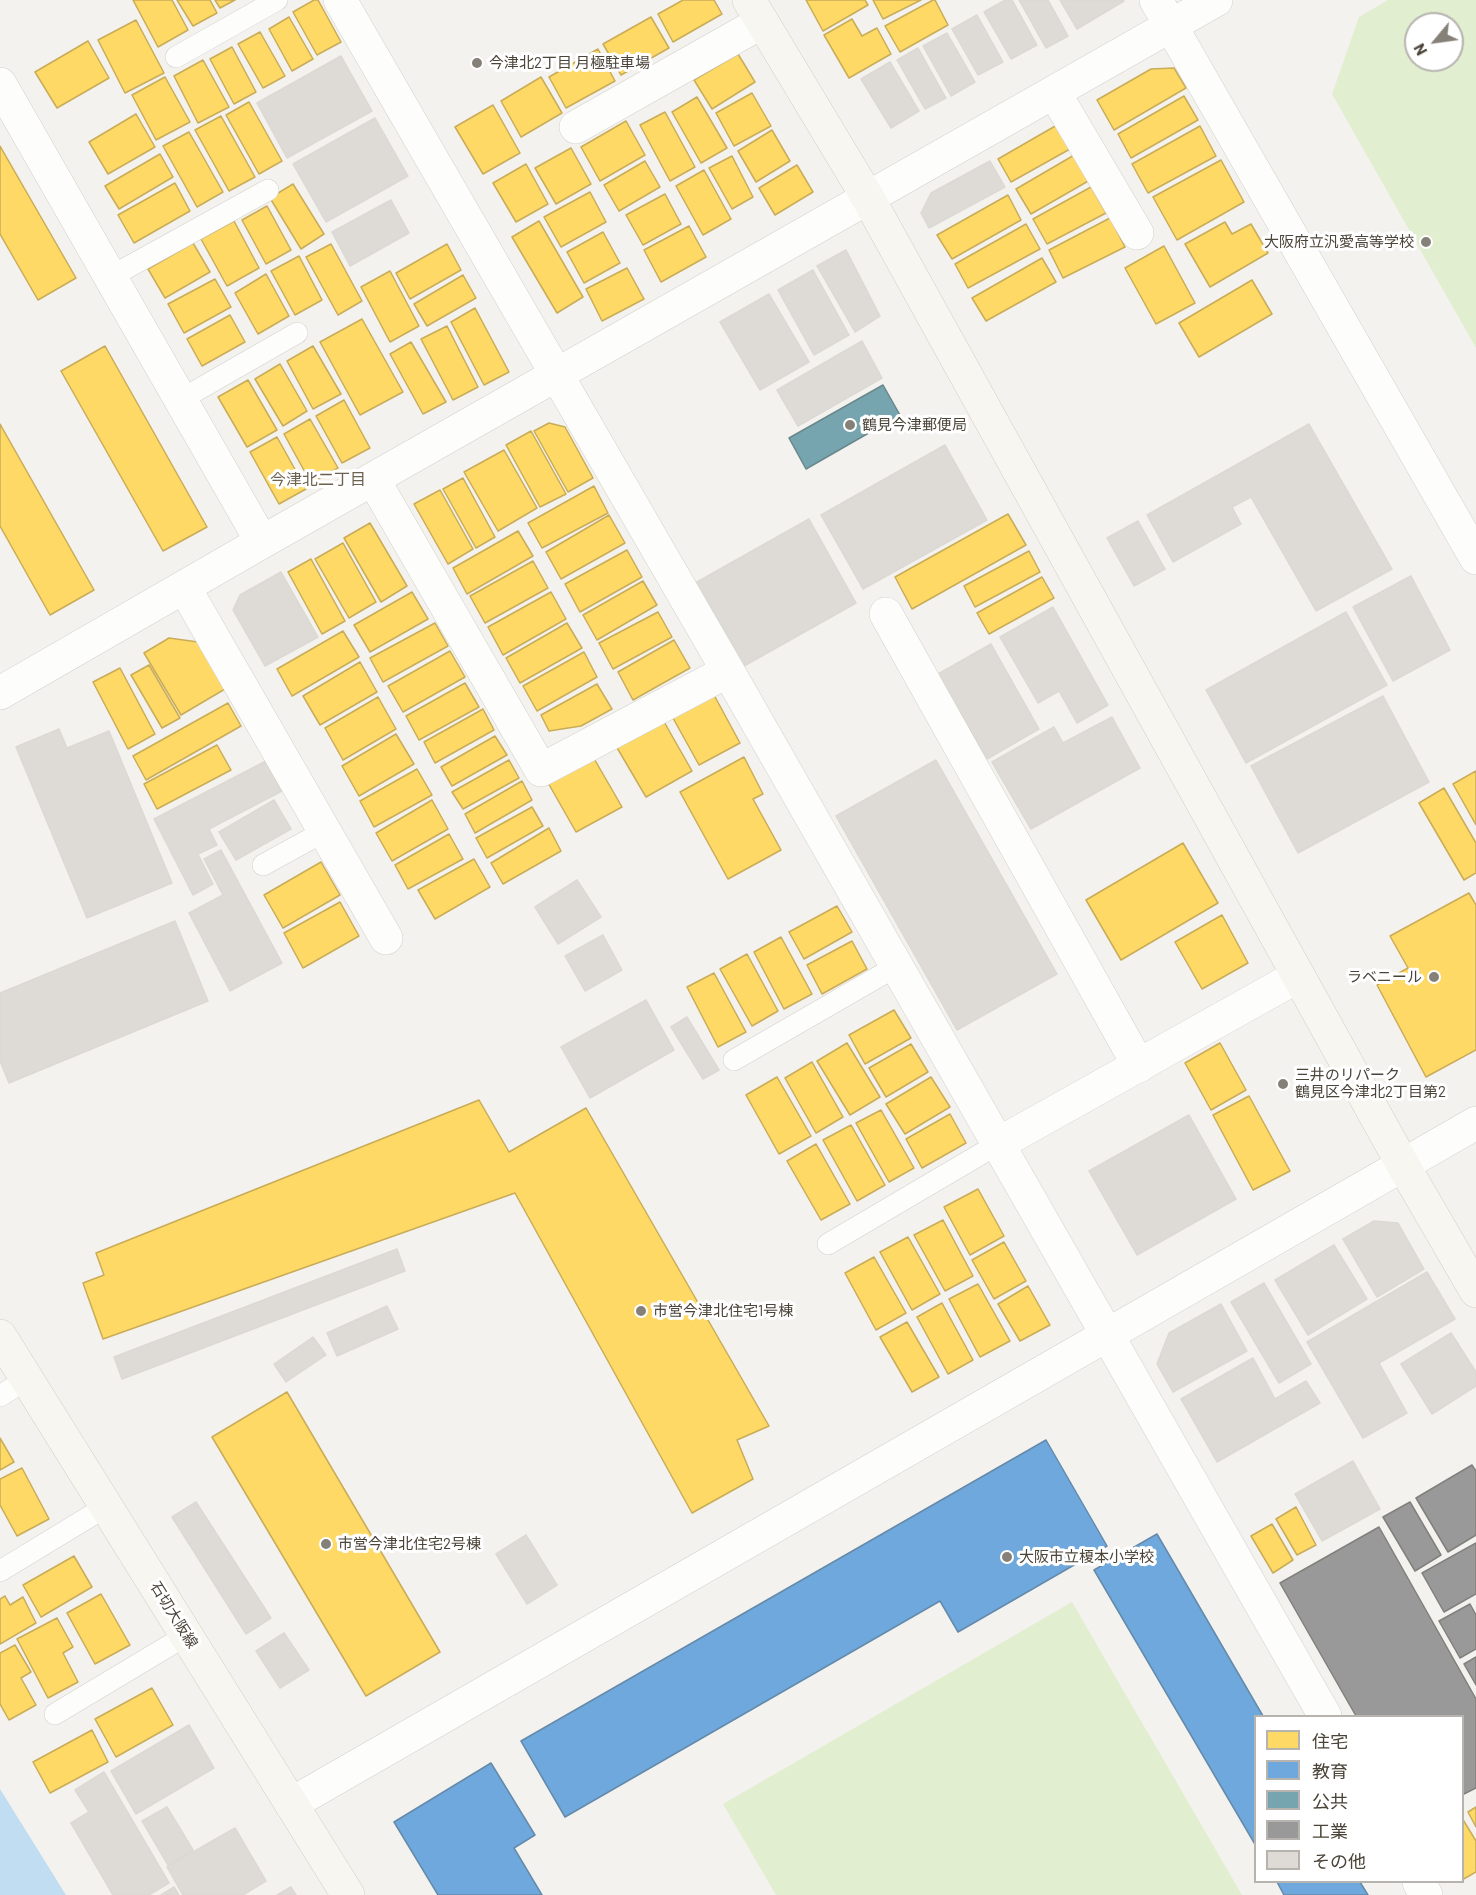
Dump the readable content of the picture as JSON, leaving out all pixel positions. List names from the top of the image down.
{
  "streets": {
    "street": ["石切大阪線"]
  },
  "districts": ["今津北二丁目"],
  "places": [
    "今津北2丁目 月極駐車場",
    "大阪府立汎愛高等学校",
    "鶴見今津郵便局",
    "ラベニール",
    "三井のリパーク 鶴見区今津北2丁目第2",
    "市営今津北住宅1号棟",
    "市営今津北住宅2号棟",
    "大阪市立榎本小学校"
  ],
  "legend": [
    "住宅",
    "教育",
    "公共",
    "工業",
    "その他"
  ],
  "north": "bottom left"
}
